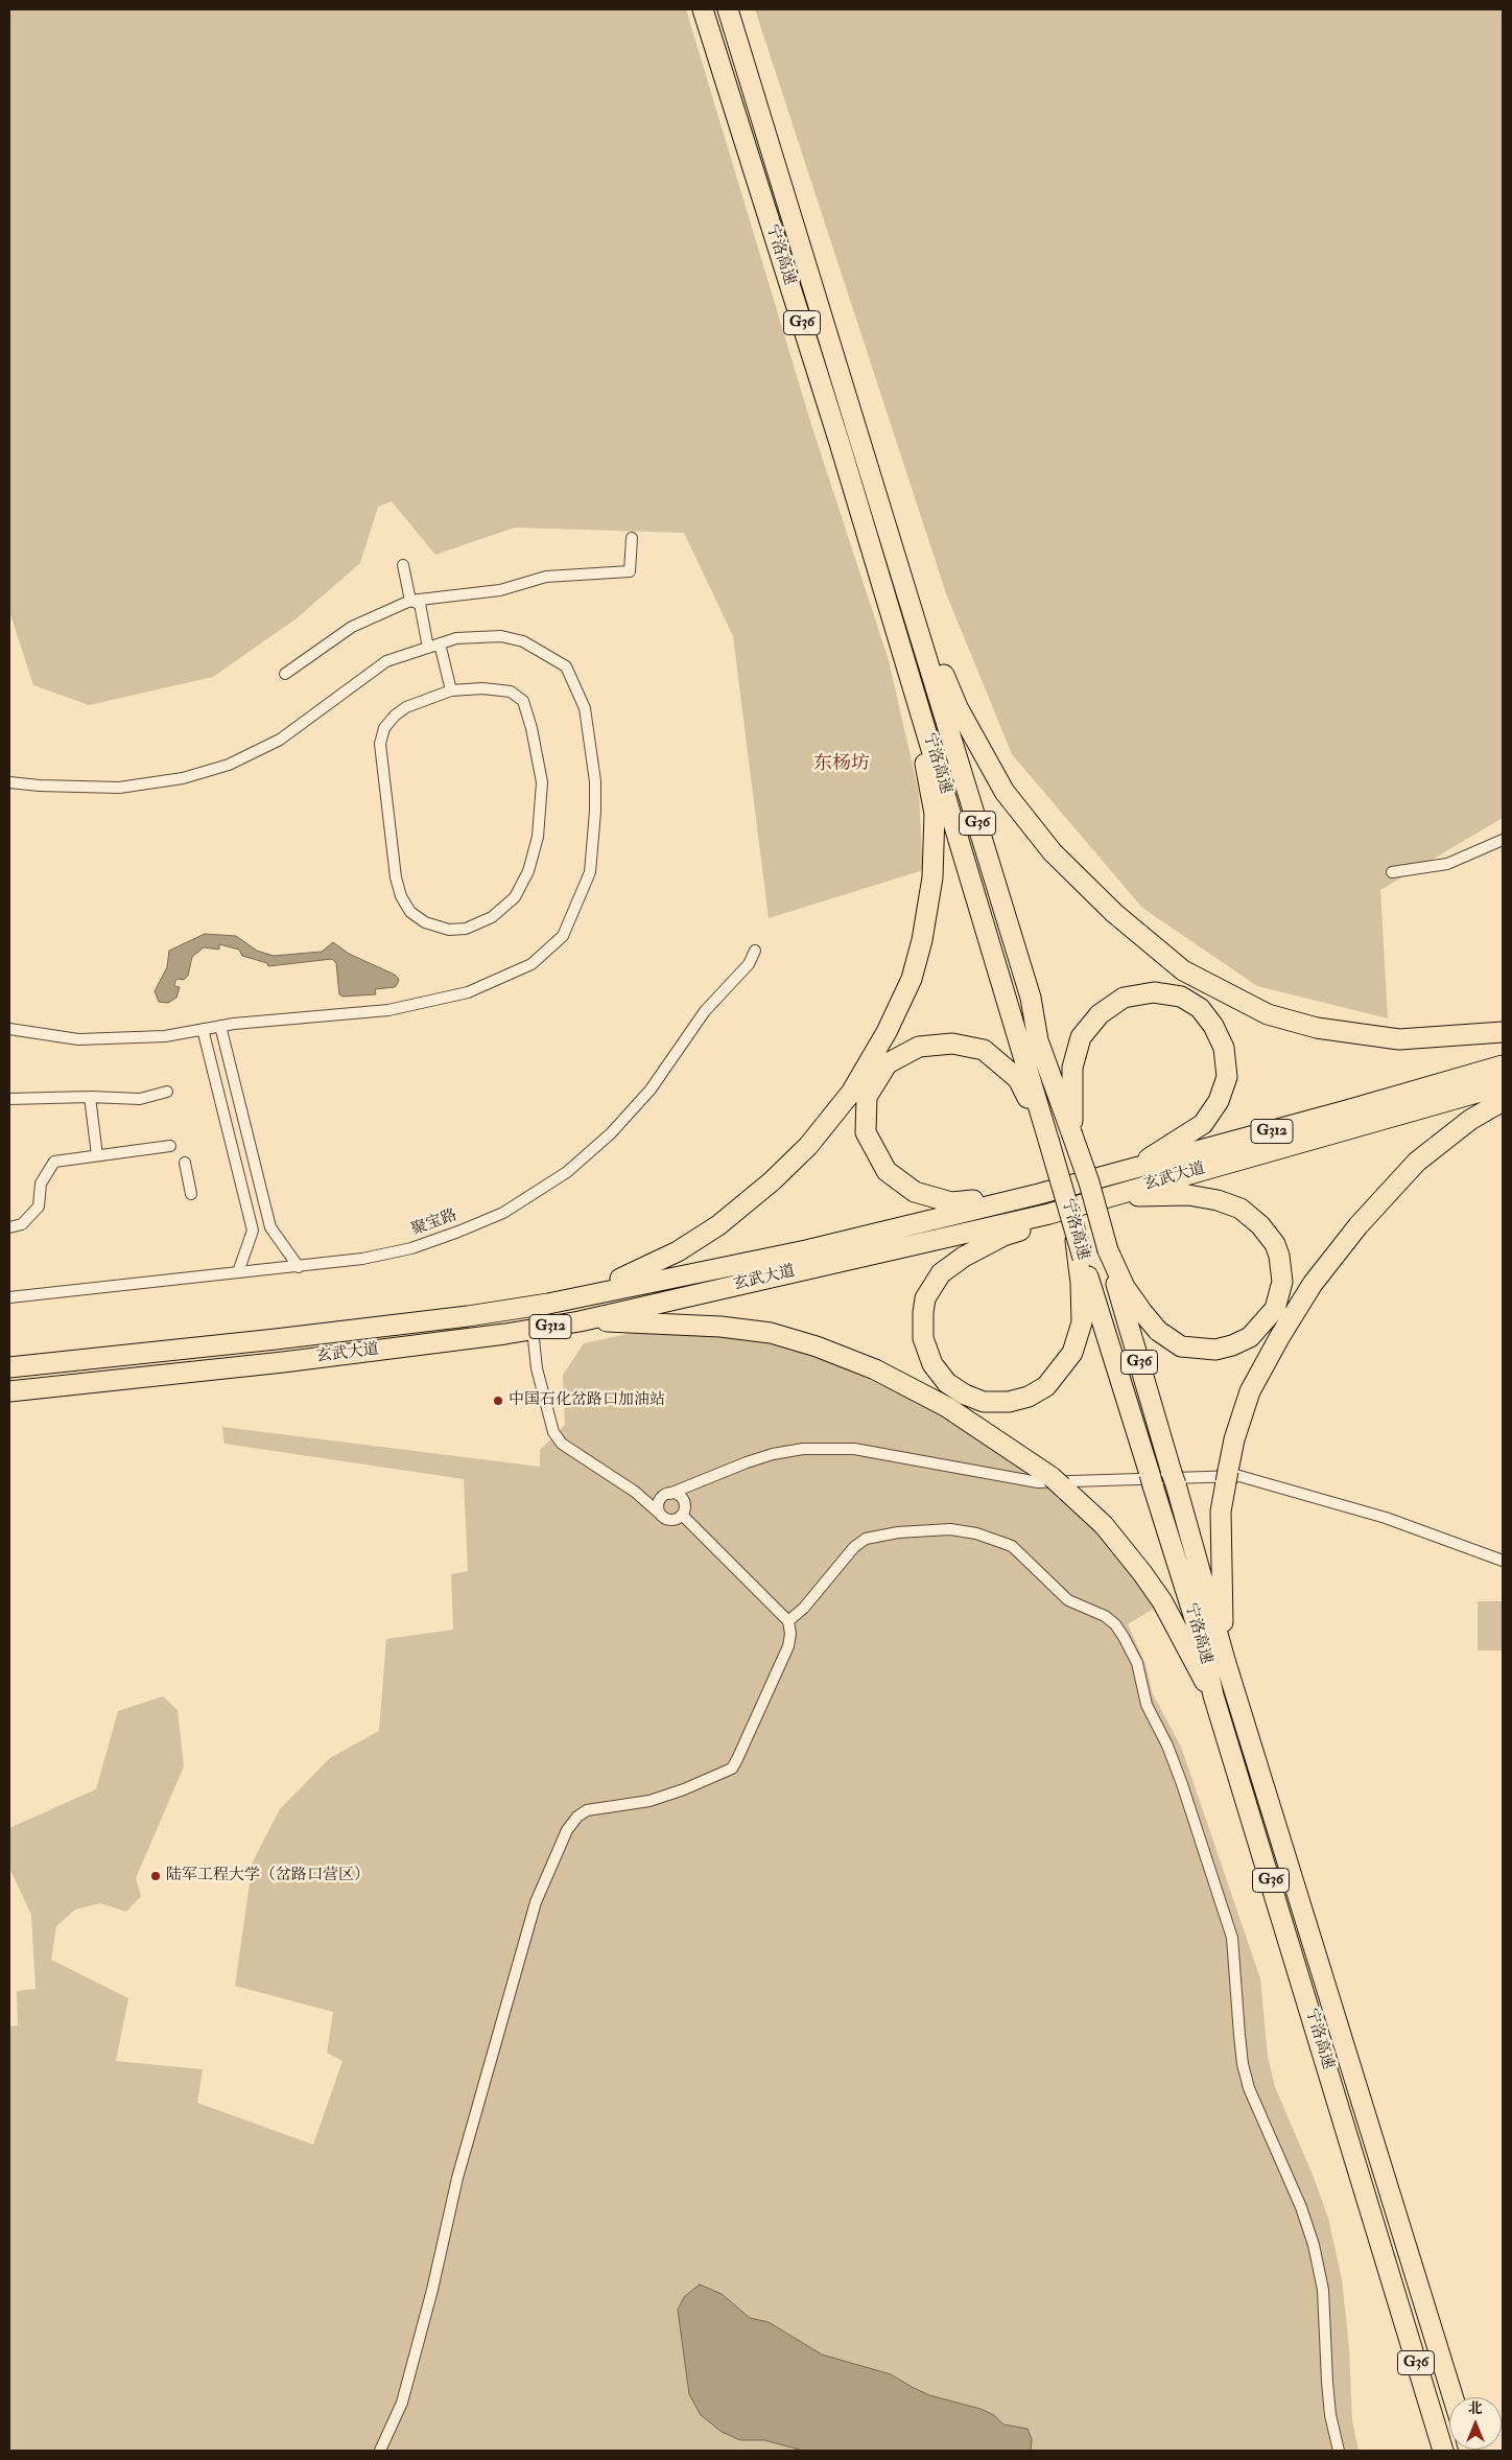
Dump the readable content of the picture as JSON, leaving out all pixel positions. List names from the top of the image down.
{
  "streets": {
    "highway": [
      "宁洛高速",
      "G36",
      "G312",
      "玄武大道"
    ],
    "street": ["聚宝路"]
  },
  "districts": ["东杨坊"],
  "places": ["中国石化岔路口加油站", "陆军工程大学（岔路口营区）"],
  "north": "top"
}
